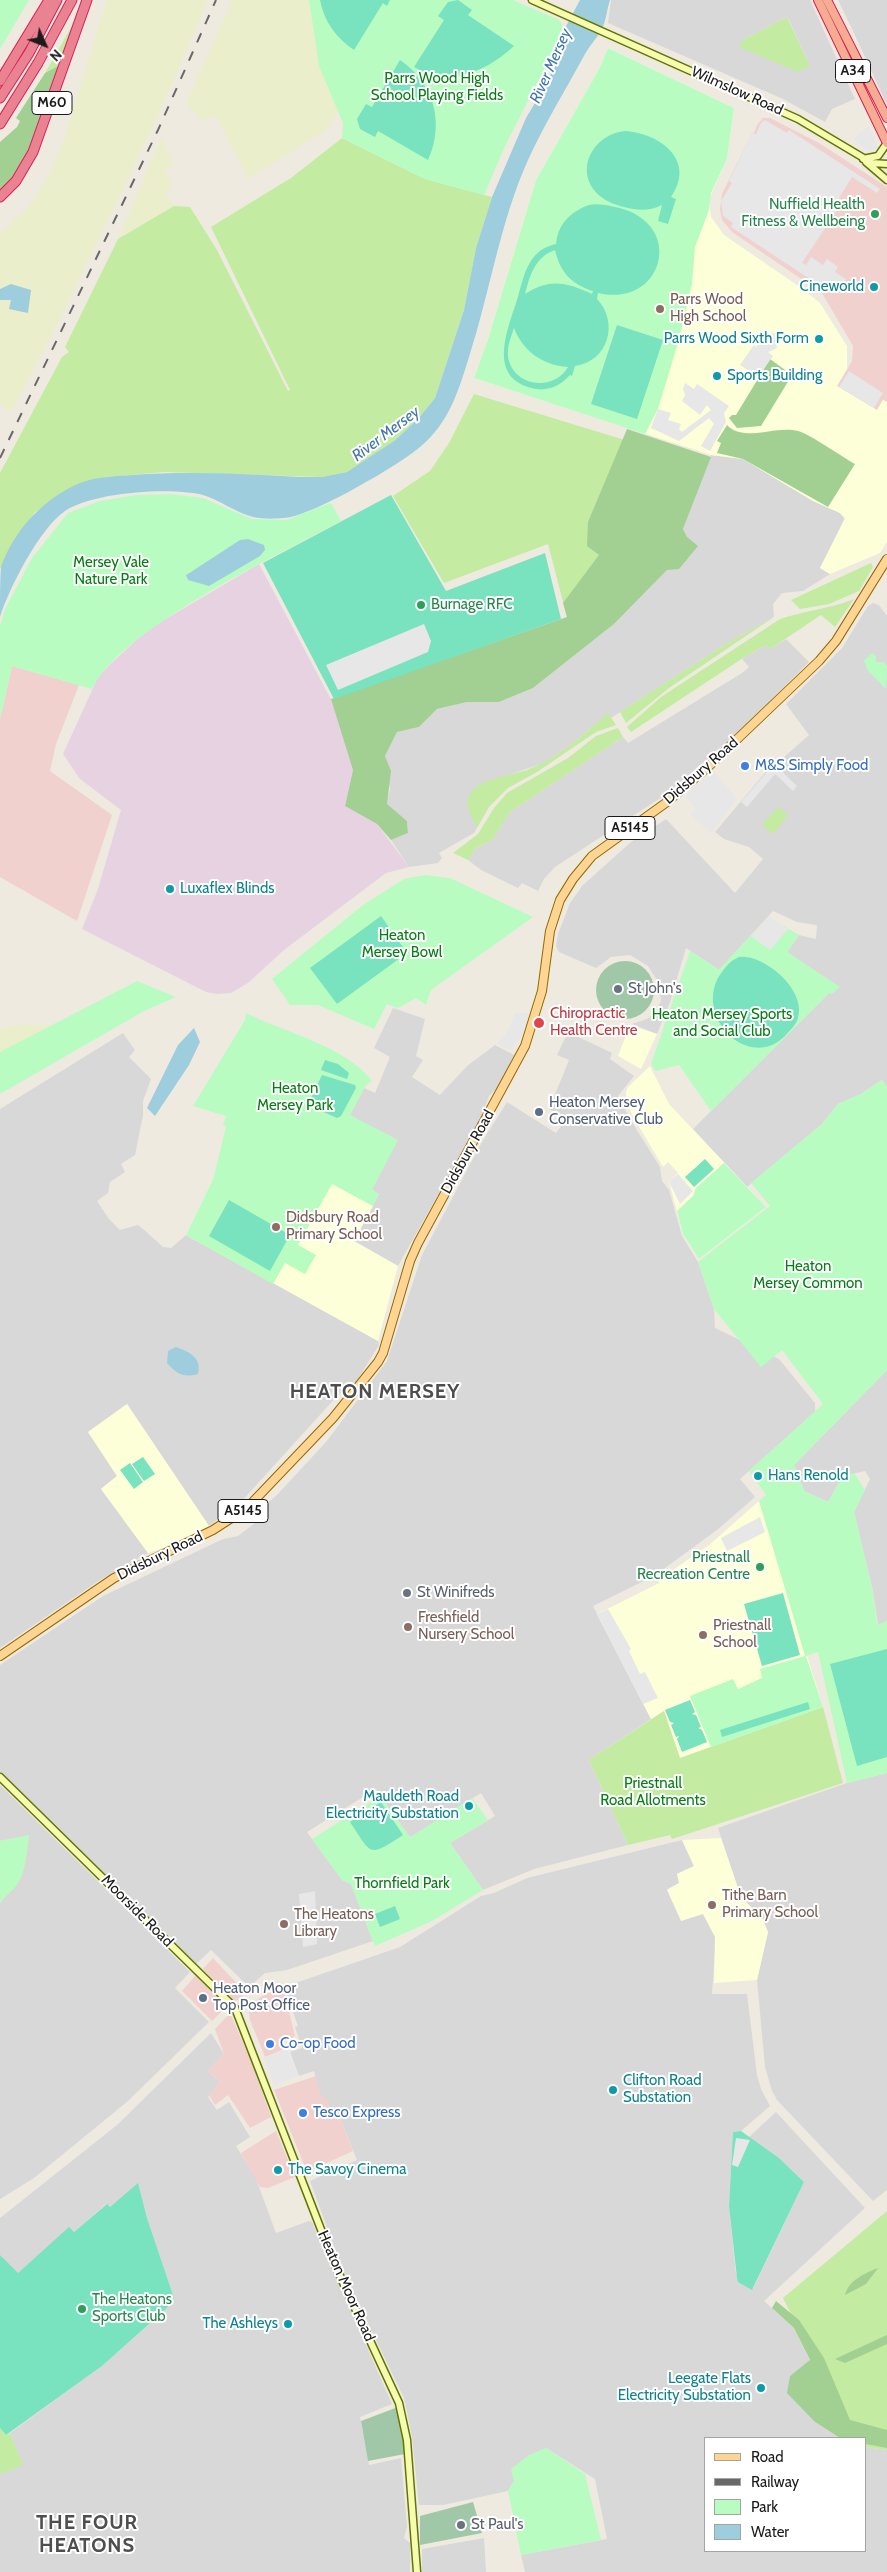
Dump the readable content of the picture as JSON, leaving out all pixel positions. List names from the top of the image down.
{
  "streets": {
    "highway": ["A34", "M60"],
    "main road": [
      "Wilmslow Road",
      "Didsbury Road",
      "A5145",
      "Moorside Road",
      "Heaton Moor Road"
    ]
  },
  "crossings": [
    ["Moorside Road", "Heaton Moor Road"]
  ],
  "districts": ["HEATON MERSEY", "THE FOUR HEATONS"],
  "water": ["River Mersey"],
  "parks": [
    "Parrs Wood High School Playing Fields",
    "Mersey Vale Nature Park",
    "Heaton Mersey Bowl",
    "Heaton Mersey Sports and Social Club",
    "Heaton Mersey Park",
    "Heaton Mersey Common",
    "Priestnall Road Allotments",
    "Thornfield Park"
  ],
  "places": [
    "Nuffield Health Fitness & Wellbeing",
    "Cineworld",
    "Parrs Wood High School",
    "Parrs Wood Sixth Form",
    "Sports Building",
    "Burnage RFC",
    "M&S Simply Food",
    "Luxaflex Blinds",
    "St John's",
    "Chiropractic Health Centre",
    "Heaton Mersey Conservative Club",
    "Didsbury Road Primary School",
    "Hans Renold",
    "Priestnall Recreation Centre",
    "St Winifreds",
    "Freshfield Nursery School",
    "Priestnall School",
    "Mauldeth Road Electricity Substation",
    "Tithe Barn Primary School",
    "The Heatons Library",
    "Heaton Moor Top Post Office",
    "Co-op Food",
    "Clifton Road Substation",
    "Tesco Express",
    "The Savoy Cinema",
    "The Heatons Sports Club",
    "The Ashleys",
    "Leegate Flats Electricity Substation",
    "St Paul's"
  ],
  "legend": [
    "Road",
    "Railway",
    "Park",
    "Water"
  ],
  "north": "bottom right"
}
